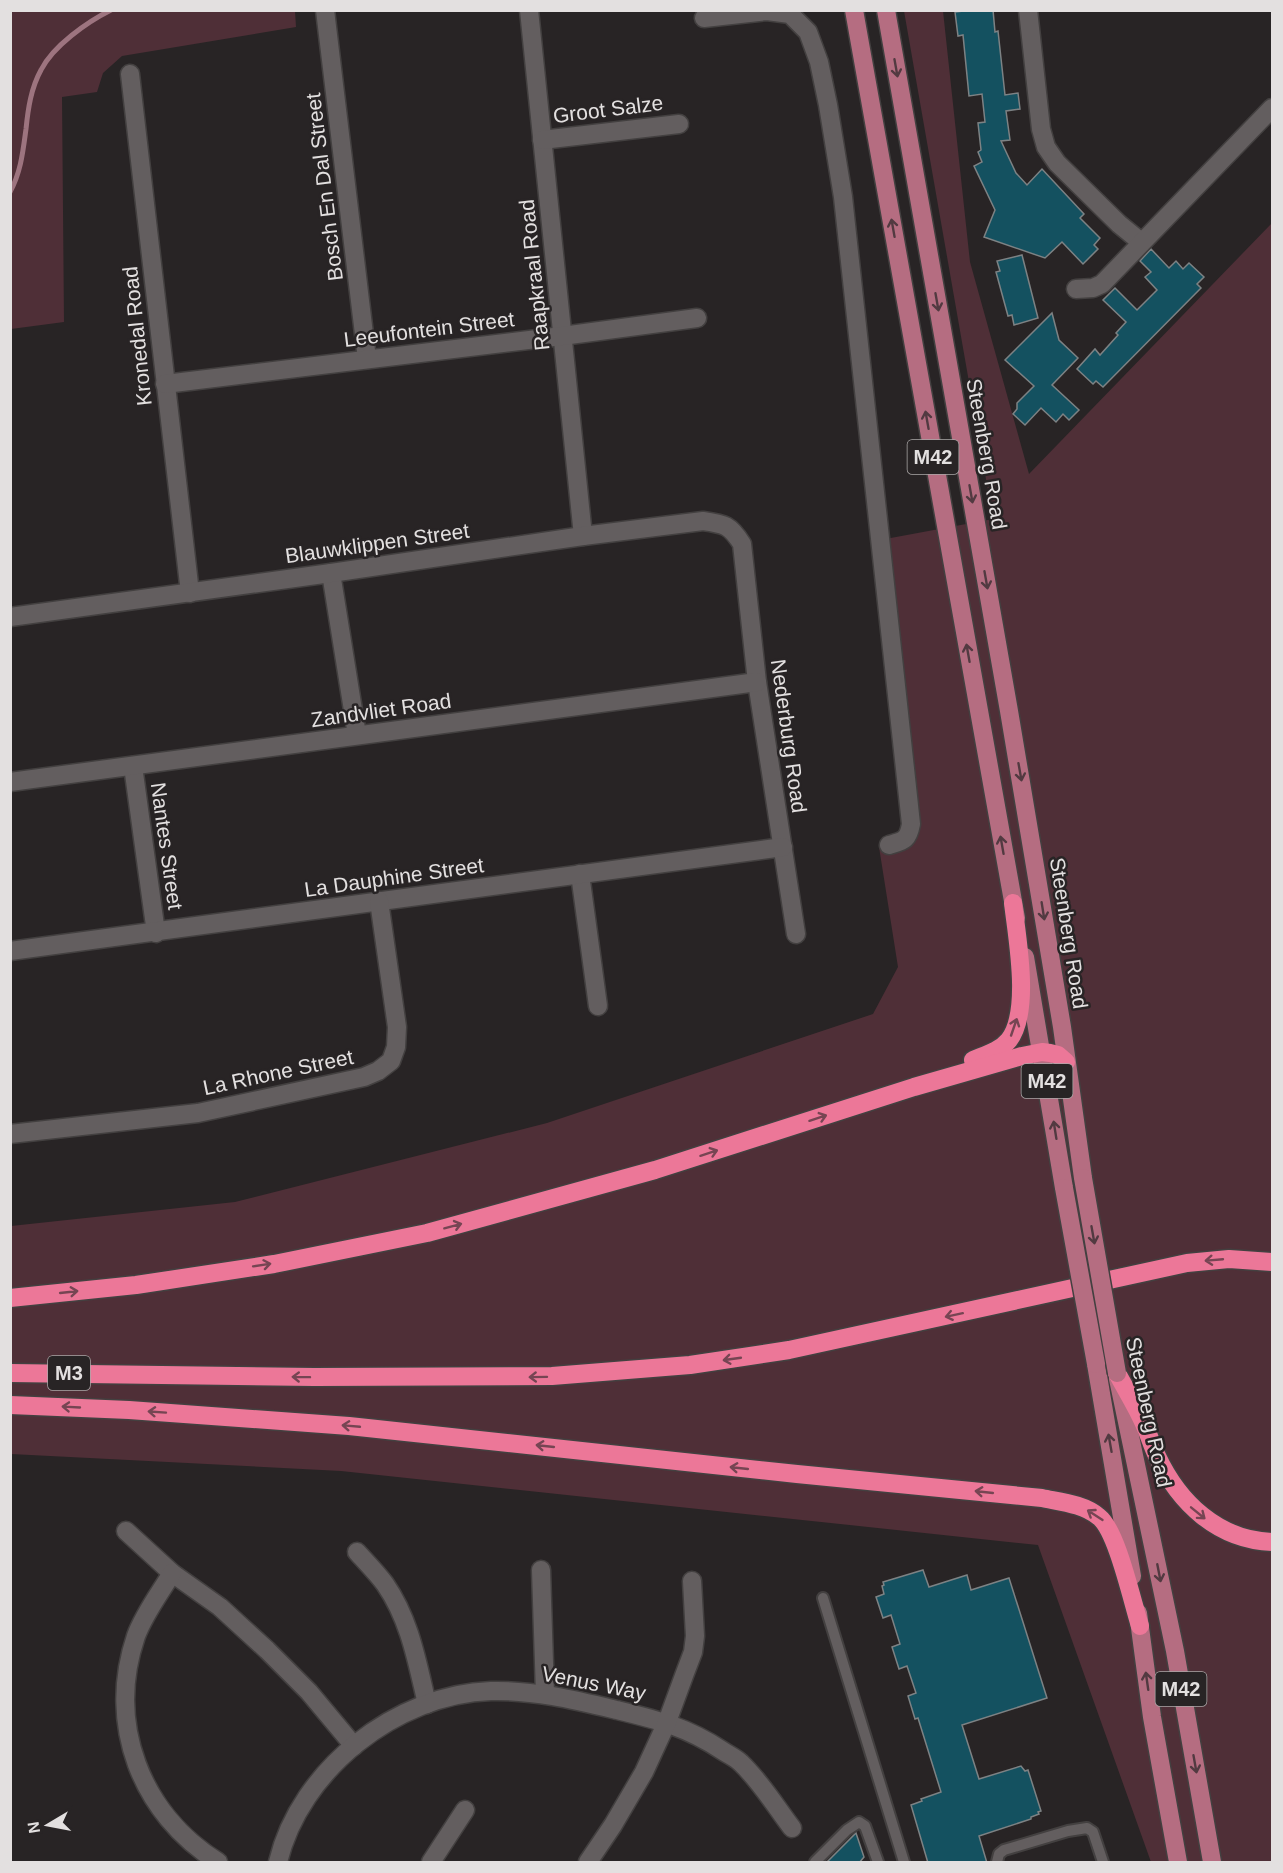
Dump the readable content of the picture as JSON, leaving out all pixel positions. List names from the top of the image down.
{
  "streets": {
    "highway": ["M3"],
    "main road": ["Steenberg Road", "M42"],
    "street": [
      "Groot Salze",
      "Bosch En Dal Street",
      "Raapkraal Road",
      "Leeufontein Street",
      "Kronedal Road",
      "Blauwklippen Street",
      "Zandvliet Road",
      "Nederburg Road",
      "Nantes Street",
      "La Dauphine Street",
      "La Rhone Street",
      "Venus Way"
    ]
  },
  "crossings": [
    ["Groot Salze", "Raapkraal Road"],
    ["Bosch En Dal Street", "Leeufontein Street"],
    ["Raapkraal Road", "Leeufontein Street"],
    ["Raapkraal Road", "Blauwklippen Street"],
    ["Leeufontein Street", "Kronedal Road"],
    ["Kronedal Road", "Blauwklippen Street"],
    ["Blauwklippen Street", "Nederburg Road"],
    ["Zandvliet Road", "Nederburg Road"],
    ["Zandvliet Road", "Nantes Street"],
    ["Nederburg Road", "La Dauphine Street"],
    ["Nantes Street", "La Dauphine Street"],
    ["La Dauphine Street", "La Rhone Street"]
  ],
  "north": "left"
}
